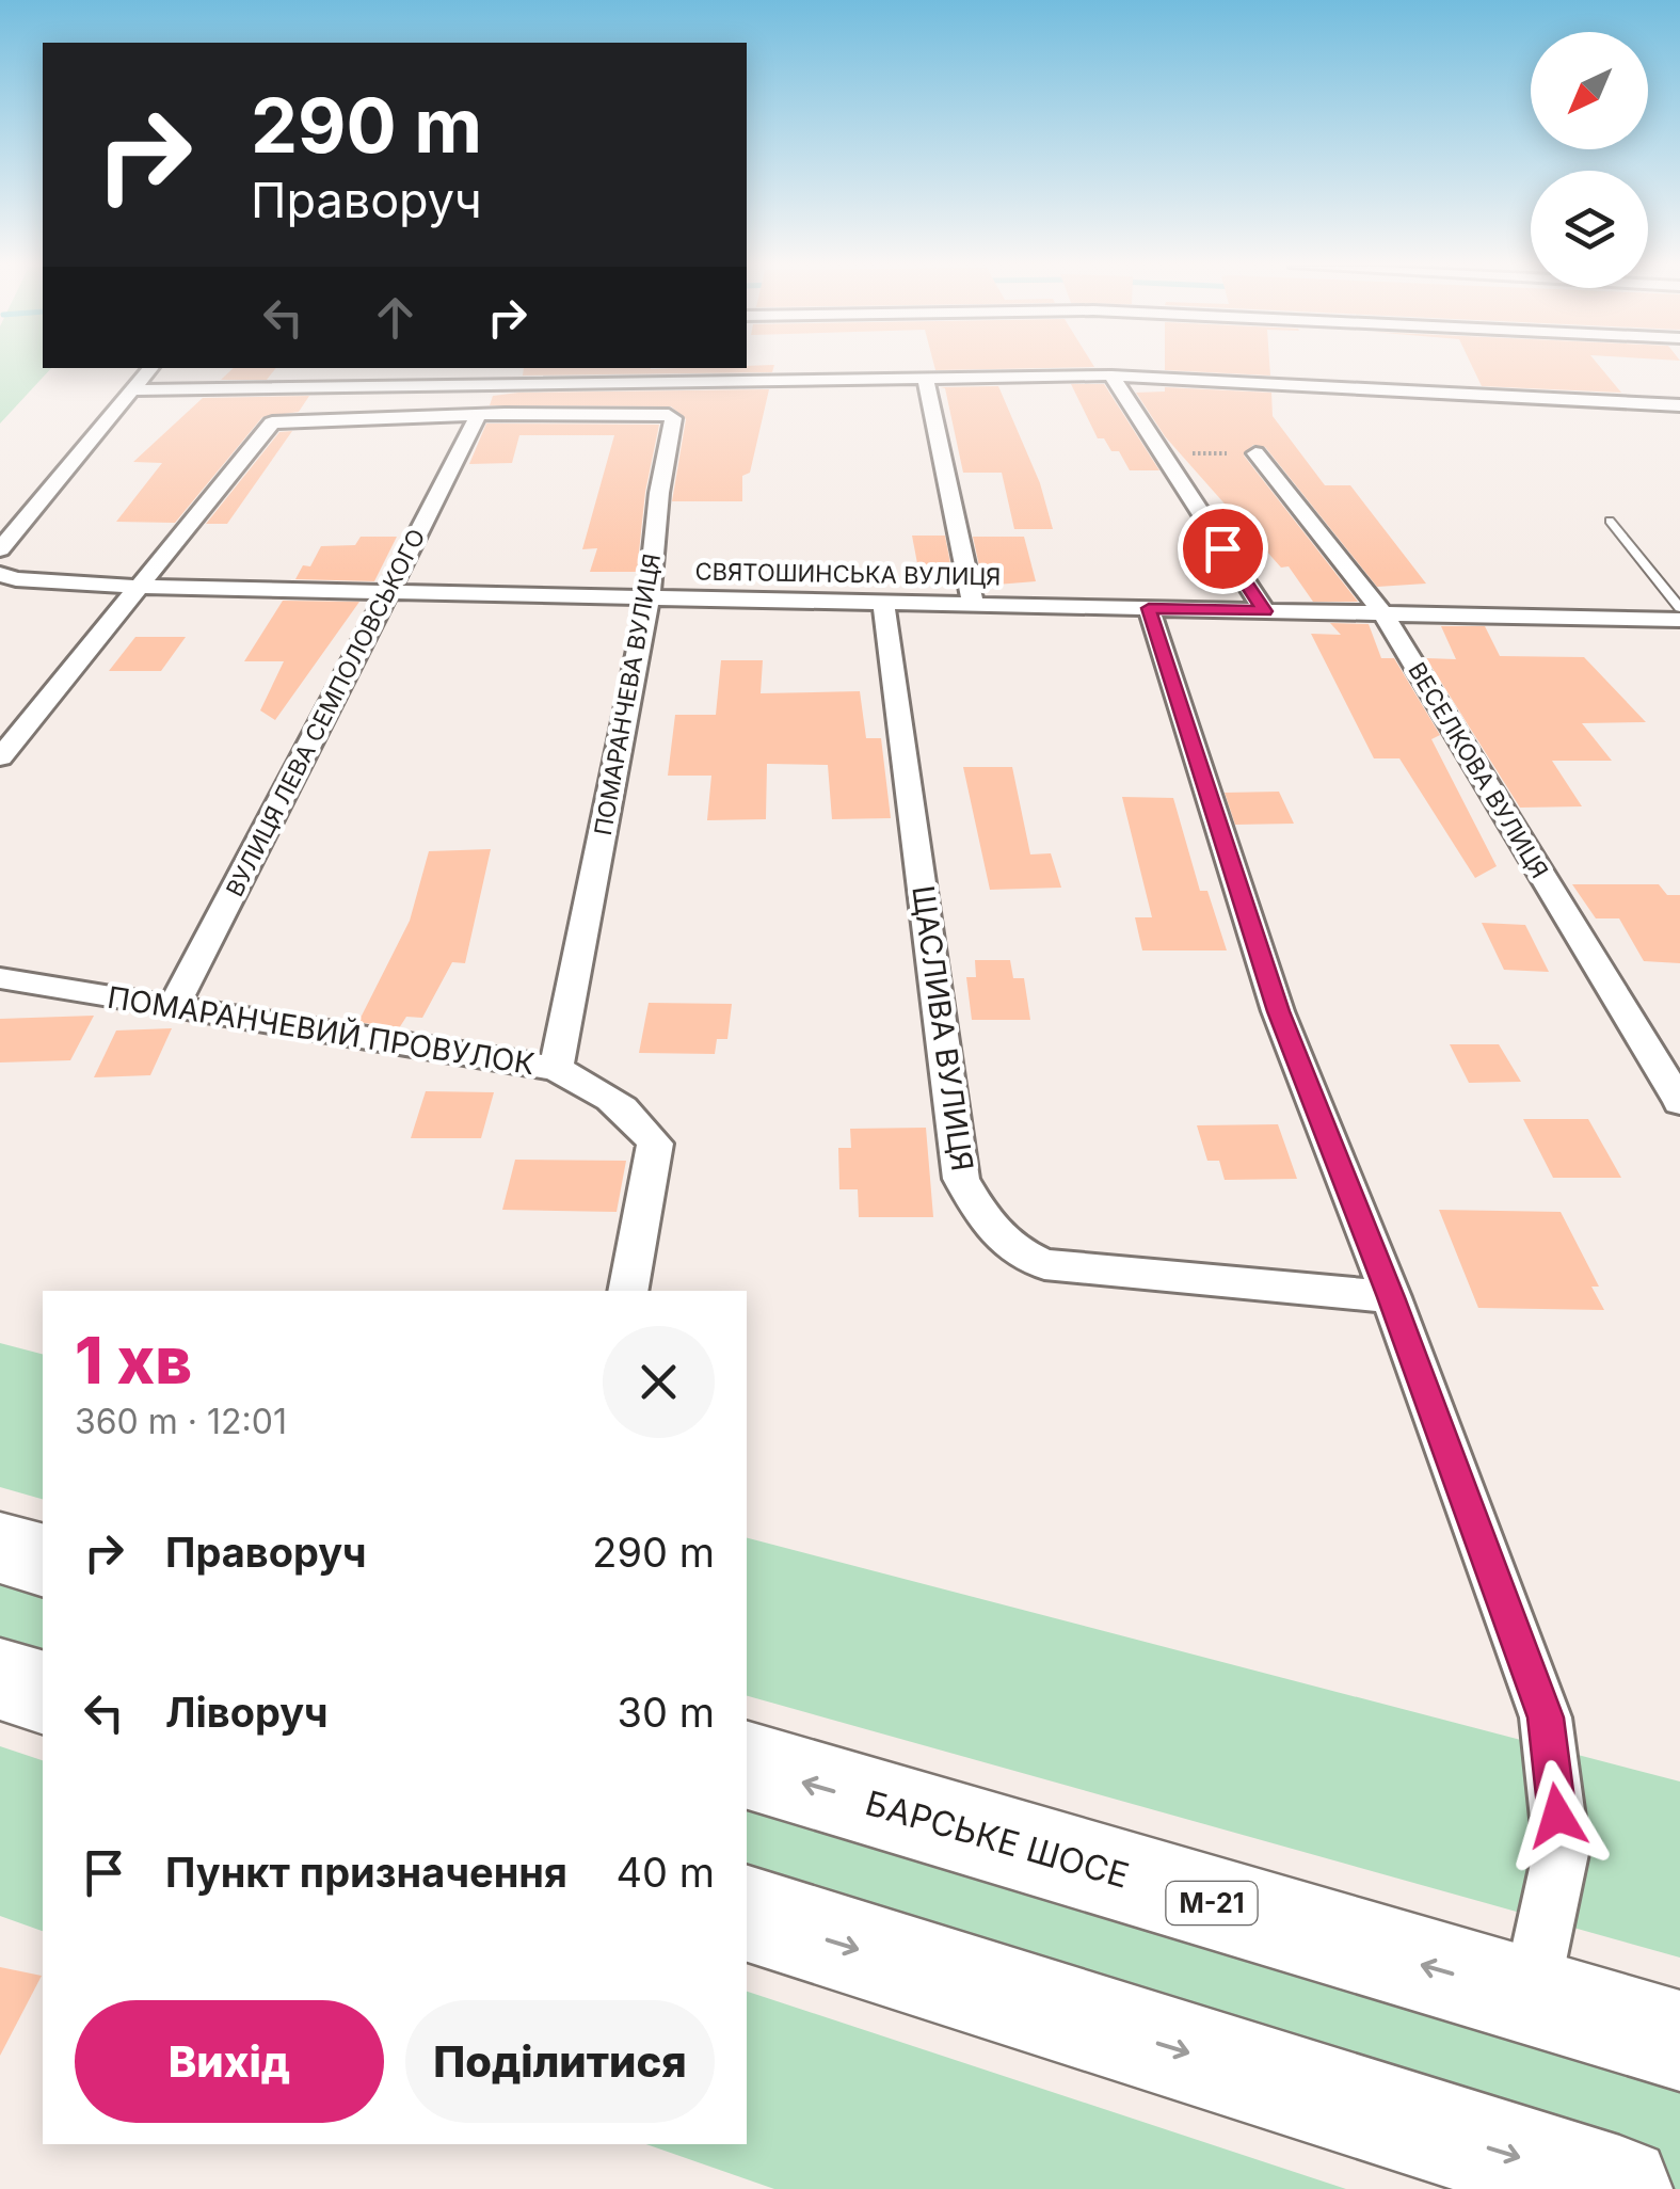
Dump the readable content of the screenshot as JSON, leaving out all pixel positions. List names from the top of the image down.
{
  "streets": {
    "highway": ["БАРСЬКЕ ШОСЕ", "М-21"],
    "street": [
      "СВЯТОШИНСЬКА ВУЛИЦЯ",
      "ПОМАРАНЧЕВА ВУЛИЦЯ",
      "ВУЛИЦЯ ЛЕВА СЕМПОЛОВСЬКОГО",
      "ВЕСЕЛКОВА ВУЛИЦЯ",
      "ЩАСЛИВА ВУЛИЦЯ",
      "ПОМАРАНЧЕВИЙ ПРОВУЛОК"
    ]
  },
  "crossings": [
    ["СВЯТОШИНСЬКА ВУЛИЦЯ", "ПОМАРАНЧЕВА ВУЛИЦЯ"],
    ["СВЯТОШИНСЬКА ВУЛИЦЯ", "ВУЛИЦЯ ЛЕВА СЕМПОЛОВСЬКОГО"],
    ["СВЯТОШИНСЬКА ВУЛИЦЯ", "ВЕСЕЛКОВА ВУЛИЦЯ"],
    ["СВЯТОШИНСЬКА ВУЛИЦЯ", "ЩАСЛИВА ВУЛИЦЯ"],
    ["ПОМАРАНЧЕВА ВУЛИЦЯ", "ВУЛИЦЯ ЛЕВА СЕМПОЛОВСЬКОГО"],
    ["ПОМАРАНЧЕВА ВУЛИЦЯ", "ПОМАРАНЧЕВИЙ ПРОВУЛОК"],
    ["ВУЛИЦЯ ЛЕВА СЕМПОЛОВСЬКОГО", "ПОМАРАНЧЕВИЙ ПРОВУЛОК"]
  ],
  "north": "bottom left",
  "page": {
    "turn": ["290 m", "Праворуч"],
    "heading": ["1 хв", "360 m · 12:01"],
    "list": [
      {
        "name": "Праворуч",
        "value": "290 m"
      },
      {
        "name": "Ліворуч",
        "value": "30 m"
      },
      {
        "name": "Пункт призначення",
        "value": "40 m"
      }
    ],
    "buttons": ["Вихід", "Поділитися"]
  }
}
